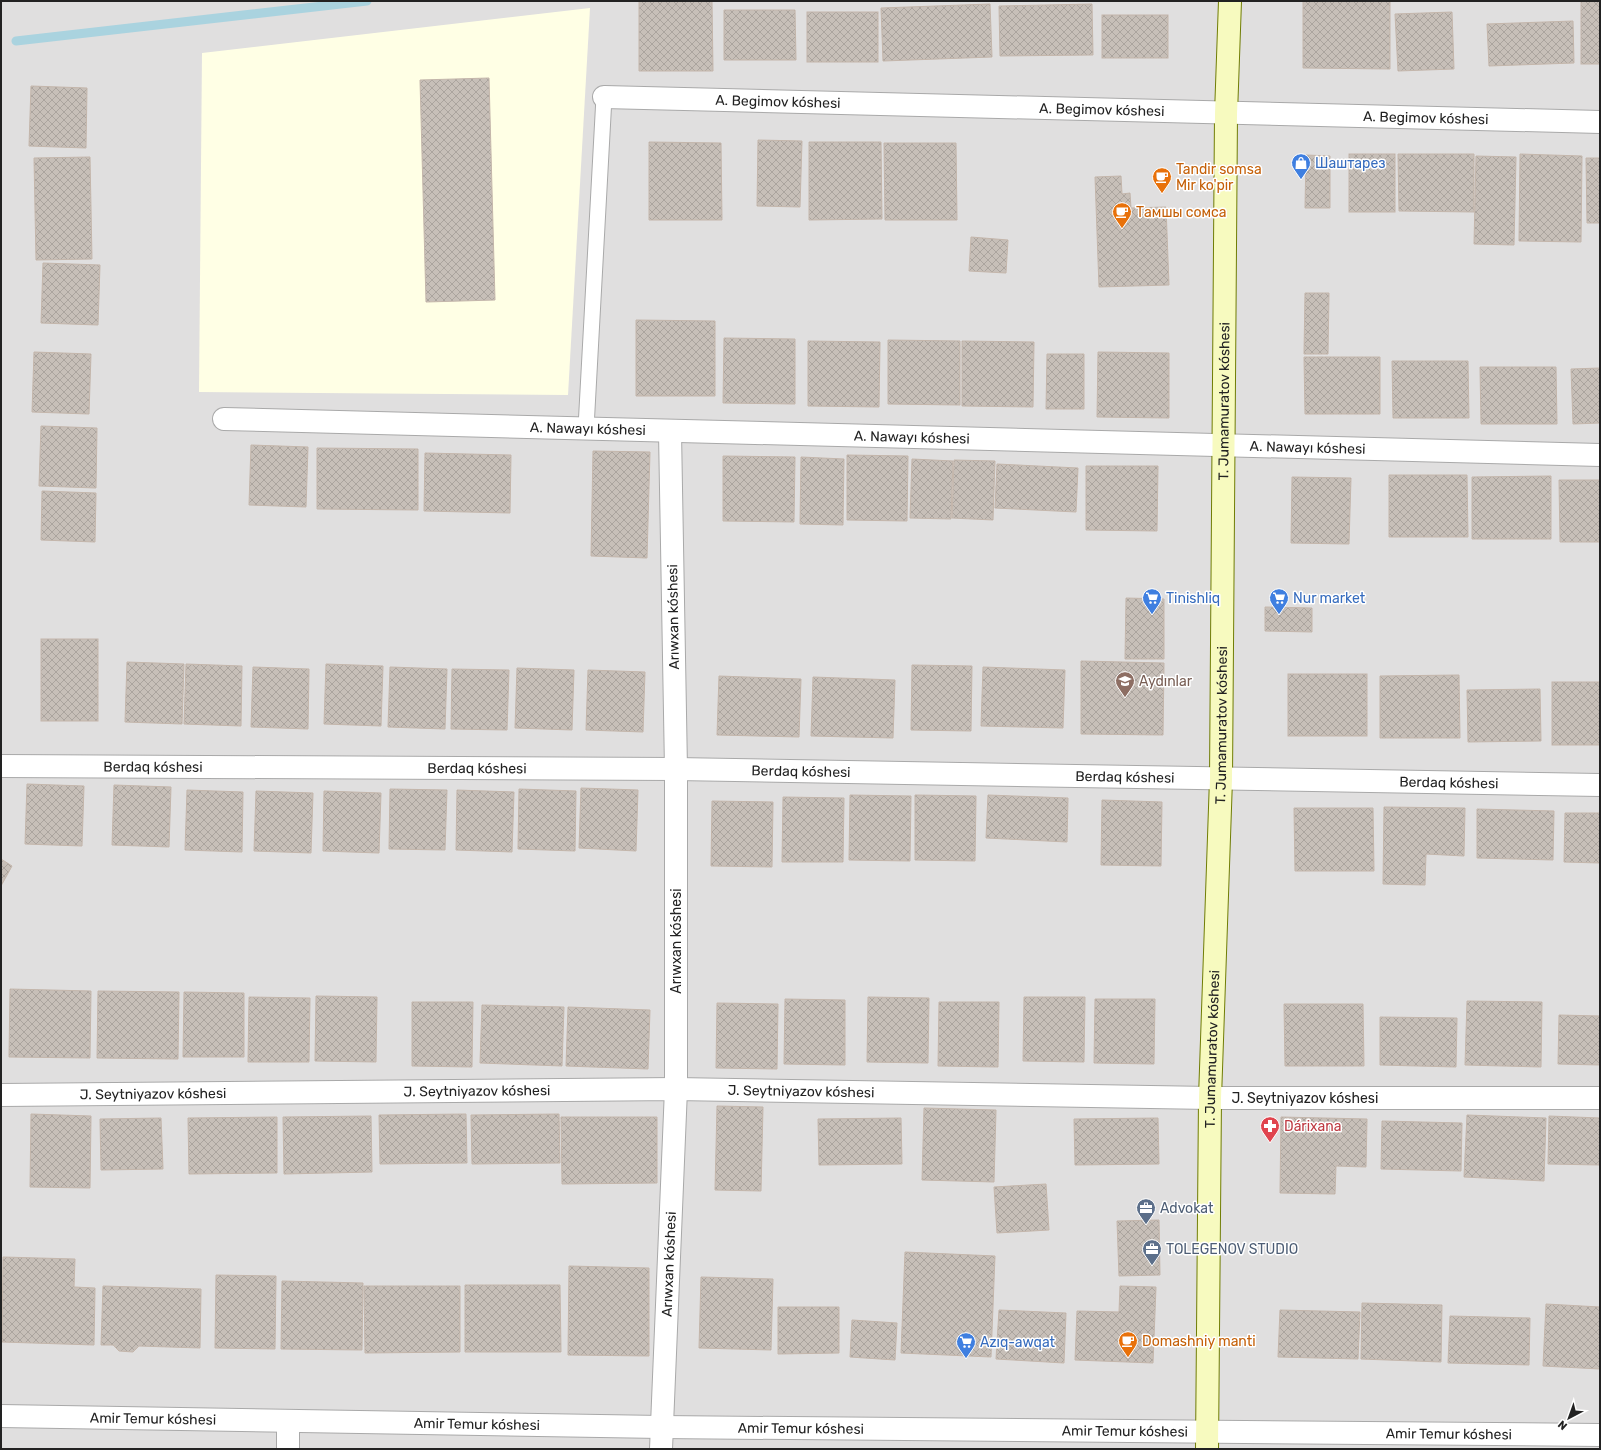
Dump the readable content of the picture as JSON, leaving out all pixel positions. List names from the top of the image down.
{
  "streets": {
    "main road": ["T. Jumamuratov kóshesi"],
    "street": [
      "A. Begimov kóshesi",
      "A. Nawayı kóshesi",
      "Arıwxan kóshesi",
      "Berdaq kóshesi",
      "J. Seytniyazov kóshesi",
      "Amir Temur kóshesi"
    ]
  },
  "crossings": [
    ["A. Begimov kóshesi", "T. Jumamuratov kóshesi"],
    ["T. Jumamuratov kóshesi", "A. Nawayı kóshesi"],
    ["T. Jumamuratov kóshesi", "Berdaq kóshesi"],
    ["T. Jumamuratov kóshesi", "J. Seytniyazov kóshesi"],
    ["T. Jumamuratov kóshesi", "Amir Temur kóshesi"],
    ["A. Nawayı kóshesi", "Arıwxan kóshesi"],
    ["Arıwxan kóshesi", "Berdaq kóshesi"],
    ["Arıwxan kóshesi", "J. Seytniyazov kóshesi"],
    ["Arıwxan kóshesi", "Amir Temur kóshesi"]
  ],
  "places": {
    "shop": ["Шаштарез"],
    "cafe": ["Tandir somsa Mir ko'pir", "Тамшы сомса", "Domashniy manti"],
    "supermarket": ["Tinishliq", "Nur market", "Azıq-awqat"],
    "school or university": ["Aydınlar"],
    "pharmacy": ["Dárixana"],
    "office": ["Advokat", "TOLEGENOV STUDIO"]
  },
  "north": "bottom left"
}
